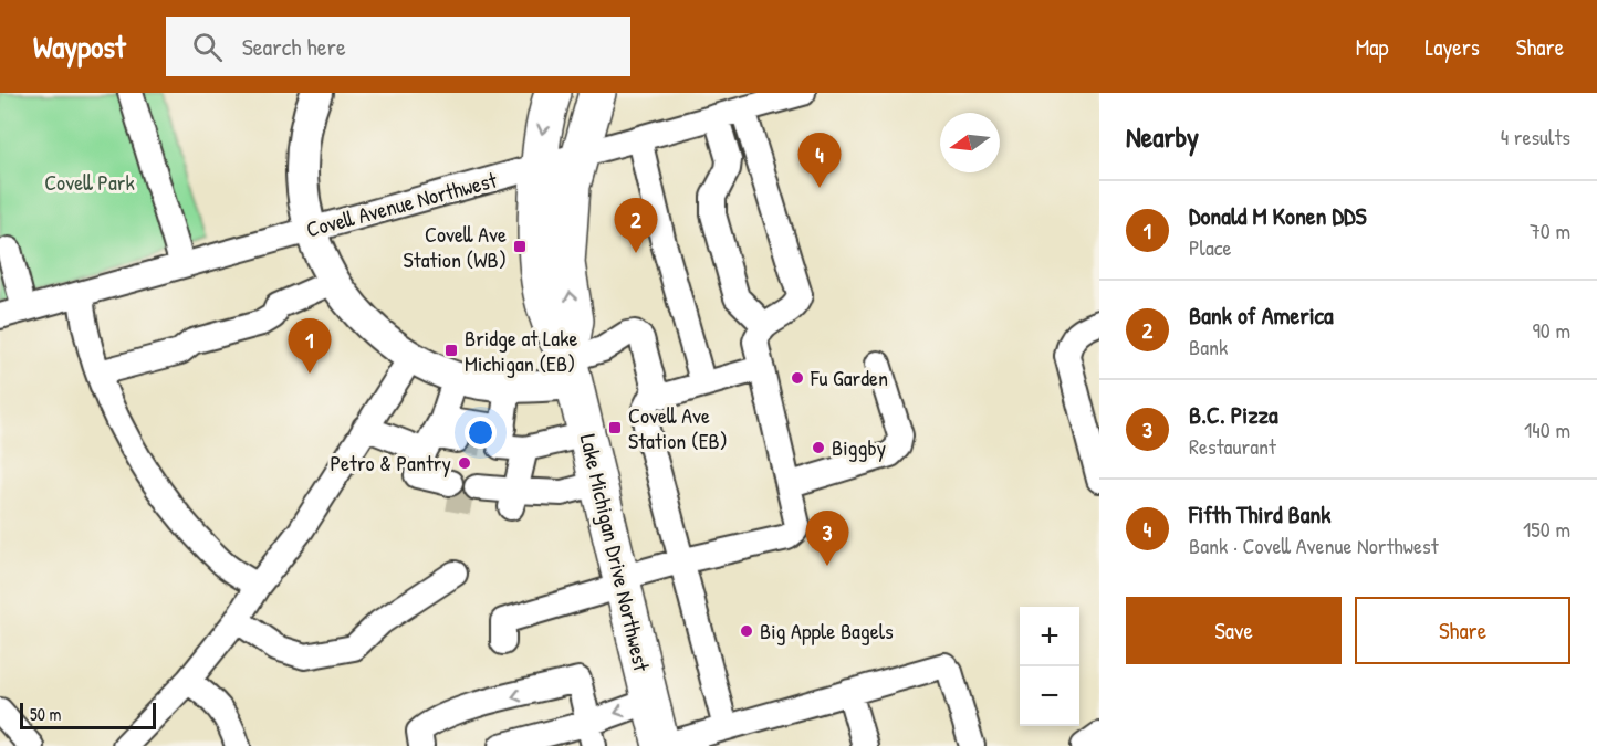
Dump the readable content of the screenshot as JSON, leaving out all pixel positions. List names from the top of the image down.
{
  "streets": {
    "highway": ["Lake Michigan Drive Northwest"],
    "street": ["Covell Avenue Northwest"]
  },
  "crossings": [
    ["Covell Avenue Northwest", "Lake Michigan Drive Northwest"]
  ],
  "parks": ["Covell Park"],
  "places": {
    "transit": ["Covell Ave Station (WB)", "Bridge at Lake Michigan (EB)", "Covell Ave Station (EB)"],
    "other": [
      "Fu Garden",
      "Biggby",
      "Petro & Pantry",
      "Big Apple Bagels"
    ]
  },
  "scale_bar": "50 m",
  "north": "left",
  "page": {
    "header": "Waypost",
    "search": "Search here",
    "nav": ["Map", "Layers", "Share"],
    "heading": ["Nearby", "4 results"],
    "pins": [
      "4",
      "2",
      "1",
      "3"
    ],
    "list": [
      {
        "mark": "1",
        "name": "Donald M Konen DDS",
        "note": "Place",
        "value": "70 m"
      },
      {
        "mark": "2",
        "name": "Bank of America",
        "note": "Bank",
        "value": "90 m"
      },
      {
        "mark": "3",
        "name": "B.C. Pizza",
        "note": "Restaurant",
        "value": "140 m"
      },
      {
        "mark": "4",
        "name": "Fifth Third Bank",
        "note": "Bank · Covell Avenue Northwest",
        "value": "150 m"
      }
    ],
    "buttons": ["Save", "Share"],
    "map_buttons": ["+", "−"],
    "scale": "50 m"
  }
}
